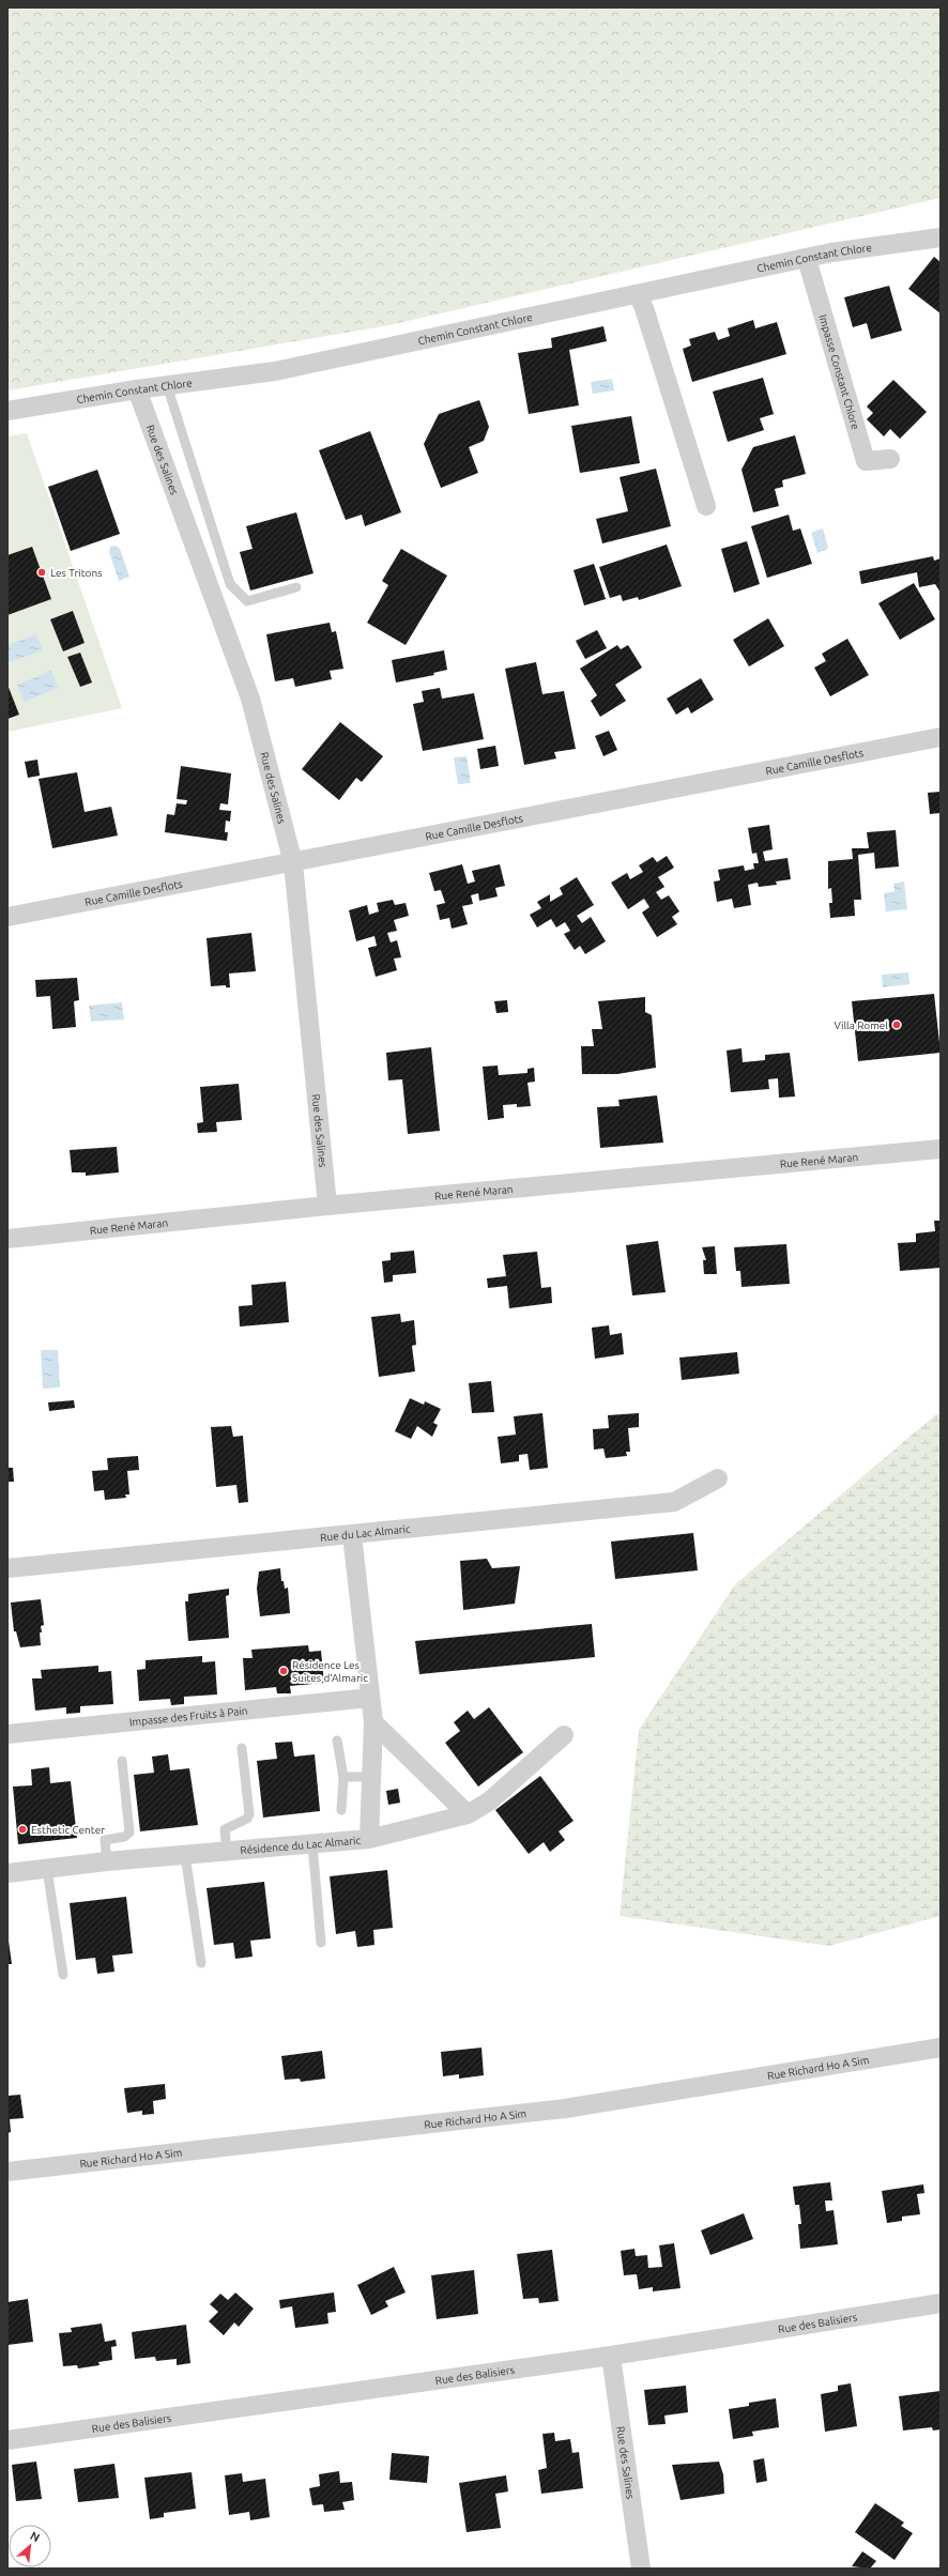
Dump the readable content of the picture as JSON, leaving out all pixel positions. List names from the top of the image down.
{
  "streets": {
    "street": [
      "Chemin Constant Chlore",
      "Impasse Constant Chlore",
      "Rue des Salines",
      "Rue Camille Desflots",
      "Rue René Maran",
      "Rue du Lac Almaric",
      "Impasse des Fruits à Pain",
      "Résidence du Lac Almaric",
      "Rue Richard Ho A Sim",
      "Rue des Balisiers"
    ]
  },
  "crossings": [
    ["Chemin Constant Chlore", "Impasse Constant Chlore"],
    ["Chemin Constant Chlore", "Rue des Salines"],
    ["Rue des Salines", "Rue Camille Desflots"],
    ["Rue des Salines", "Rue René Maran"],
    ["Rue des Salines", "Rue des Balisiers"]
  ],
  "places": [
    "Les Tritons",
    "Villa Romel",
    "Résidence Les Suites d'Almaric",
    "Esthetic Center"
  ],
  "north": "top right"
}
